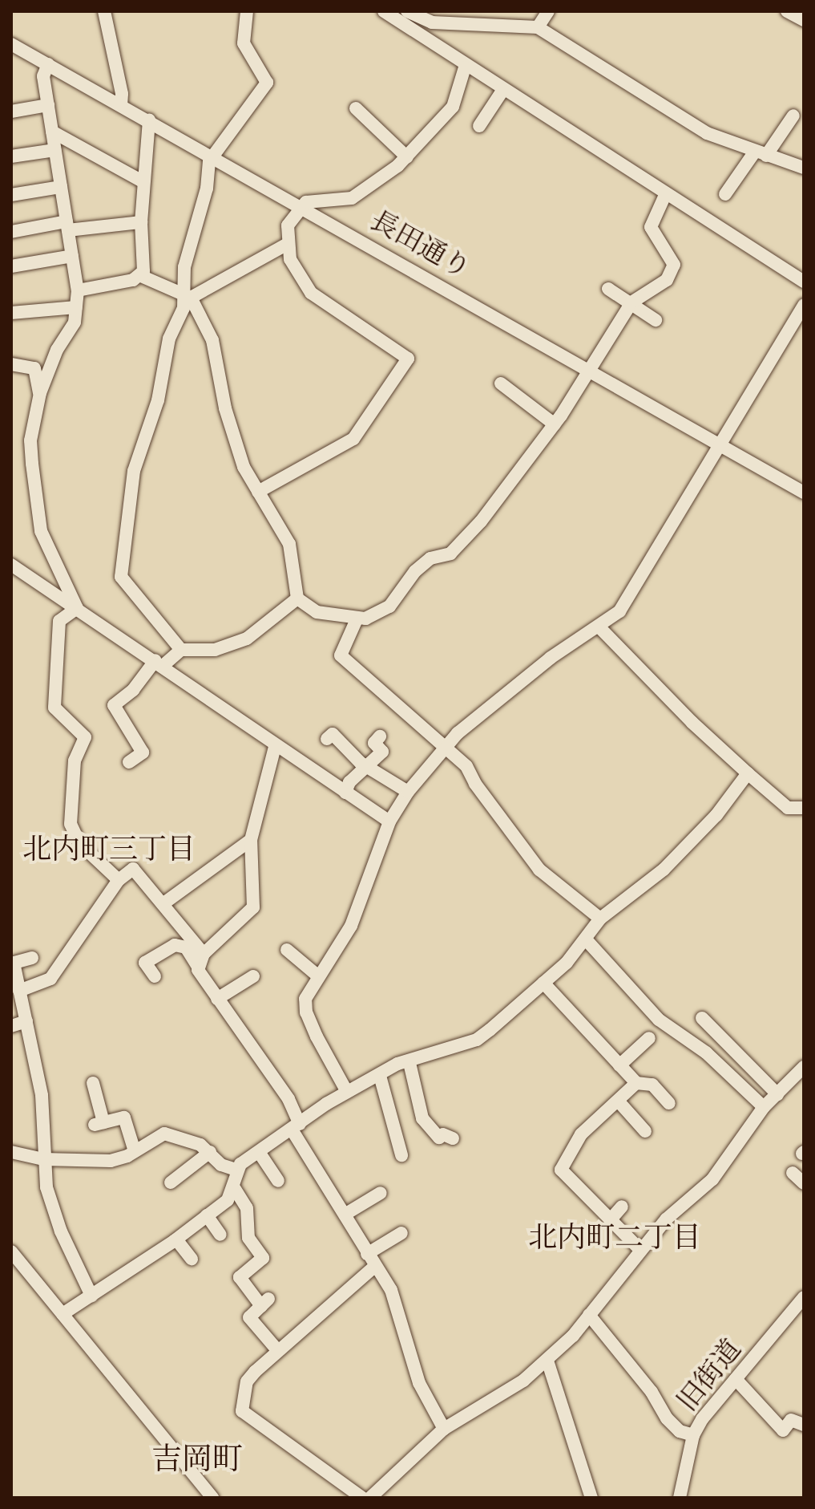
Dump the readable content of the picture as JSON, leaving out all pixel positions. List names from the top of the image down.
{
  "streets": {
    "street": ["長田通り", "旧街道"]
  },
  "districts": ["北内町三丁目", "北内町二丁目", "吉岡町"]
}
